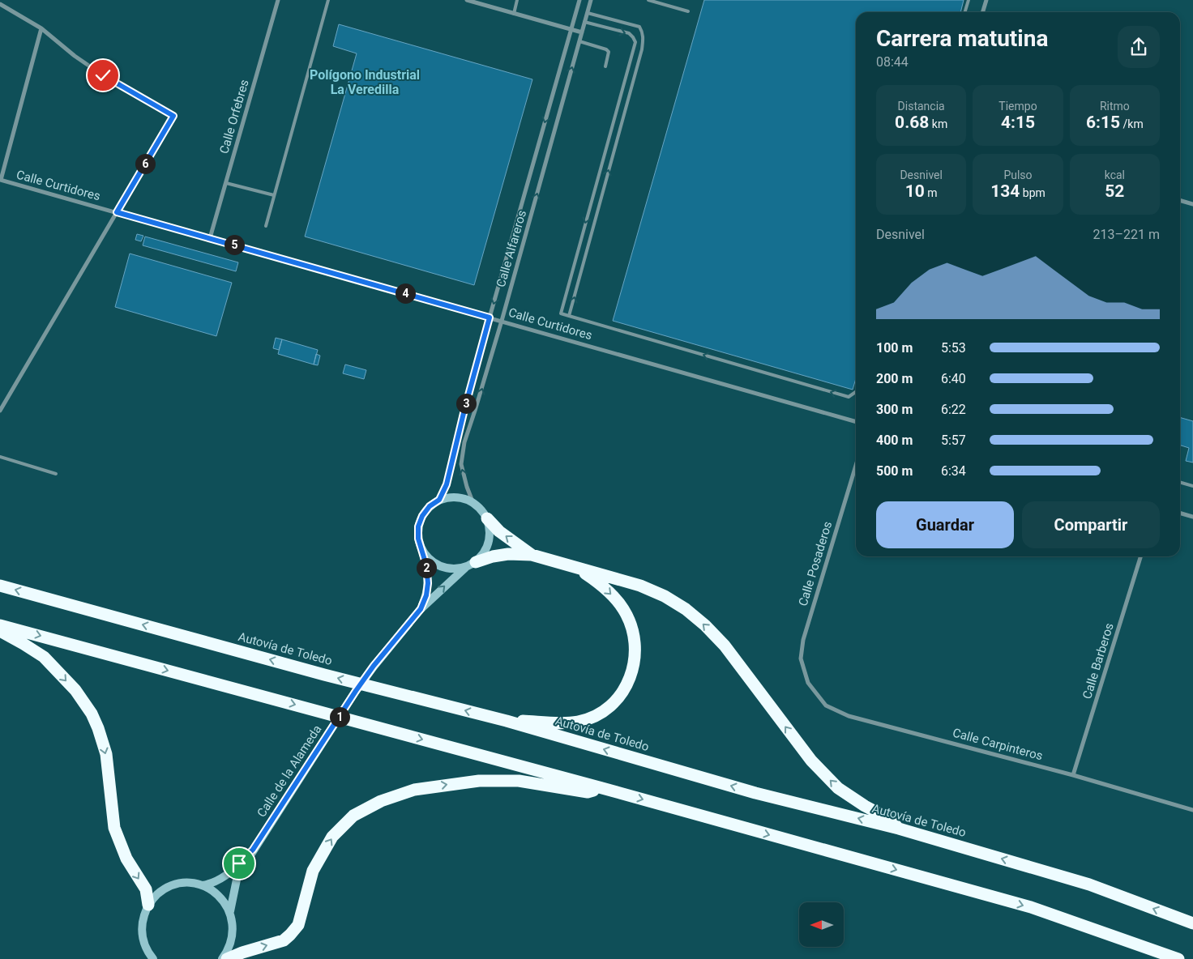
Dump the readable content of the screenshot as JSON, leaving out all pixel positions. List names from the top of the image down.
{
  "streets": {
    "highway": ["Autovía de Toledo"],
    "street": [
      "Calle Orfebres",
      "Calle Curtidores",
      "Calle Alfareros",
      "Calle Posaderos",
      "Calle Barberos",
      "Calle Carpinteros",
      "Calle de la Alameda"
    ]
  },
  "crossings": [
    ["Calle Orfebres", "Calle Curtidores"],
    ["Calle Curtidores", "Calle Alfareros"],
    ["Calle Alfareros", "Calle de la Alameda"],
    ["Calle Posaderos", "Calle Carpinteros"],
    ["Calle Barberos", "Calle Carpinteros"]
  ],
  "districts": ["Polígono Industrial La Veredilla"],
  "north": "left",
  "page": {
    "heading": ["Carrera matutina", "08:44"],
    "stats": [
      ["Distancia", "0.68 km"],
      ["Tiempo", "4:15"],
      ["Ritmo", "6:15 /km"],
      ["Desnivel", "10 m"],
      ["Pulso", "134 bpm"],
      ["kcal", "52"]
    ],
    "pins": [
      "6",
      "5",
      "4",
      "3",
      "2",
      "1"
    ],
    "chart": ["Desnivel", "213–221 m"],
    "list": [
      {
        "name": "100 m",
        "note": "5:53"
      },
      {
        "name": "200 m",
        "note": "6:40"
      },
      {
        "name": "300 m",
        "note": "6:22"
      },
      {
        "name": "400 m",
        "note": "5:57"
      },
      {
        "name": "500 m",
        "note": "6:34"
      }
    ],
    "buttons": ["Guardar", "Compartir"]
  }
}
